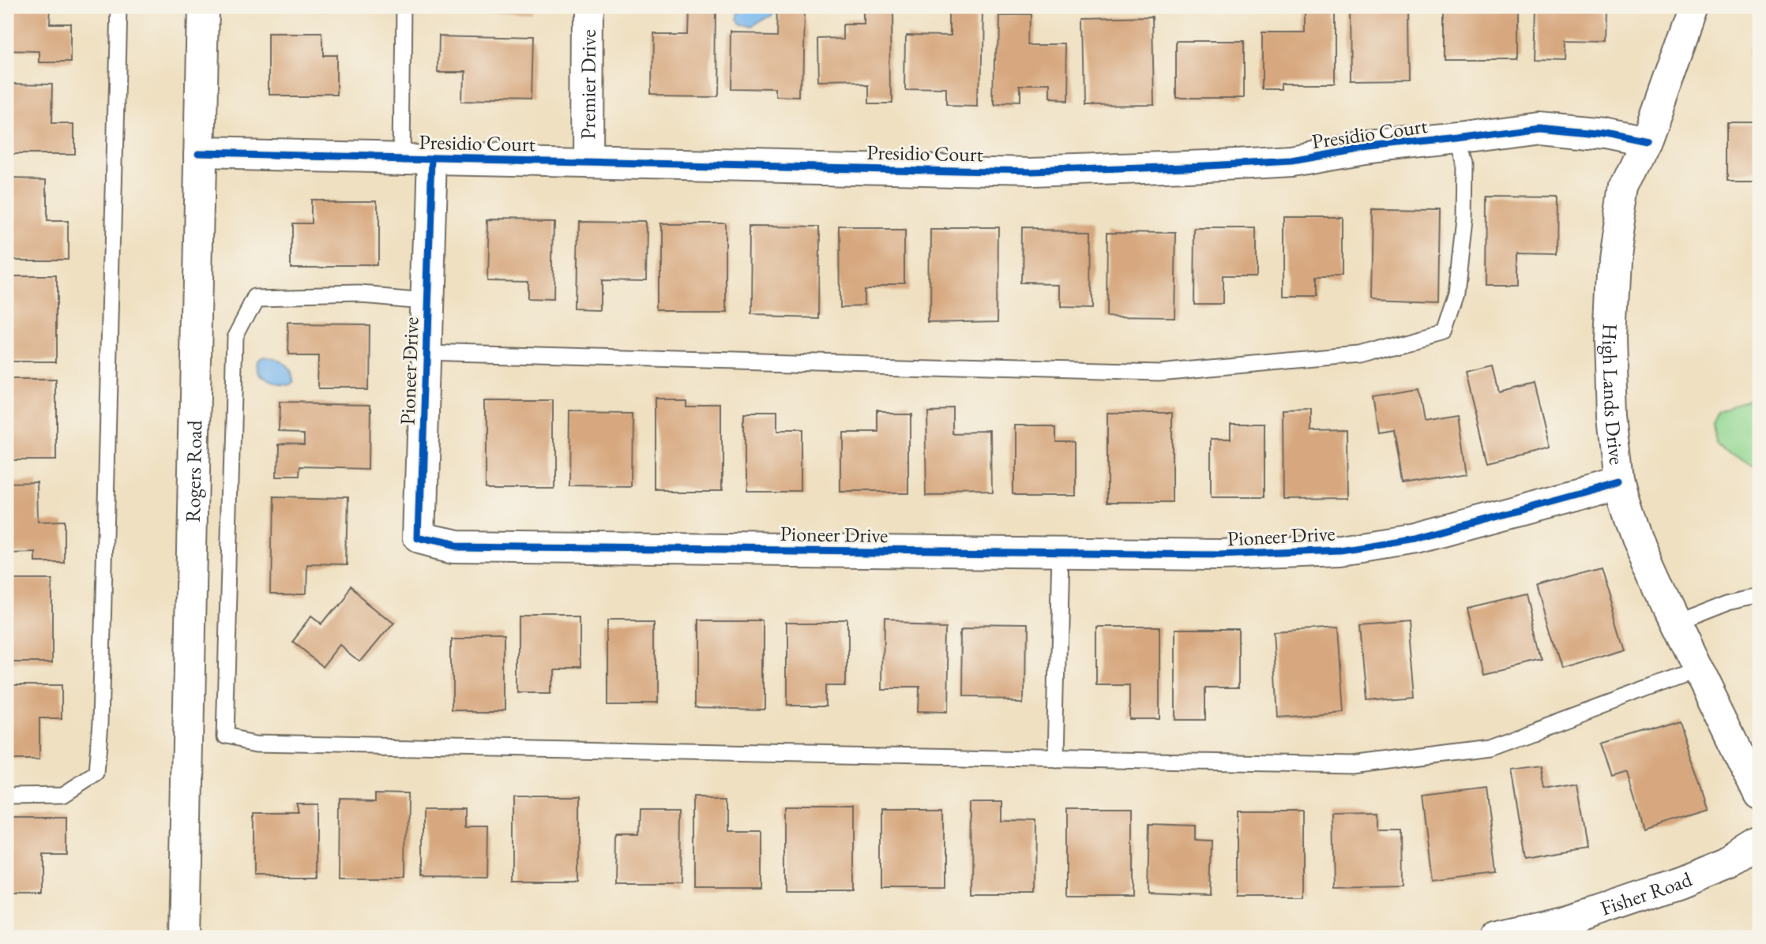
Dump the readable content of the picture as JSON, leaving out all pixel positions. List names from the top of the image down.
{
  "streets": {
    "street": [
      "Premier Drive",
      "Presidio Court",
      "Pioneer Drive",
      "High Lands Drive",
      "Rogers Road",
      "Fisher Road"
    ]
  },
  "crossings": [
    ["Premier Drive", "Presidio Court"],
    ["Presidio Court", "Pioneer Drive"],
    ["Presidio Court", "High Lands Drive"],
    ["Presidio Court", "Rogers Road"],
    ["Pioneer Drive", "High Lands Drive"]
  ]
}
